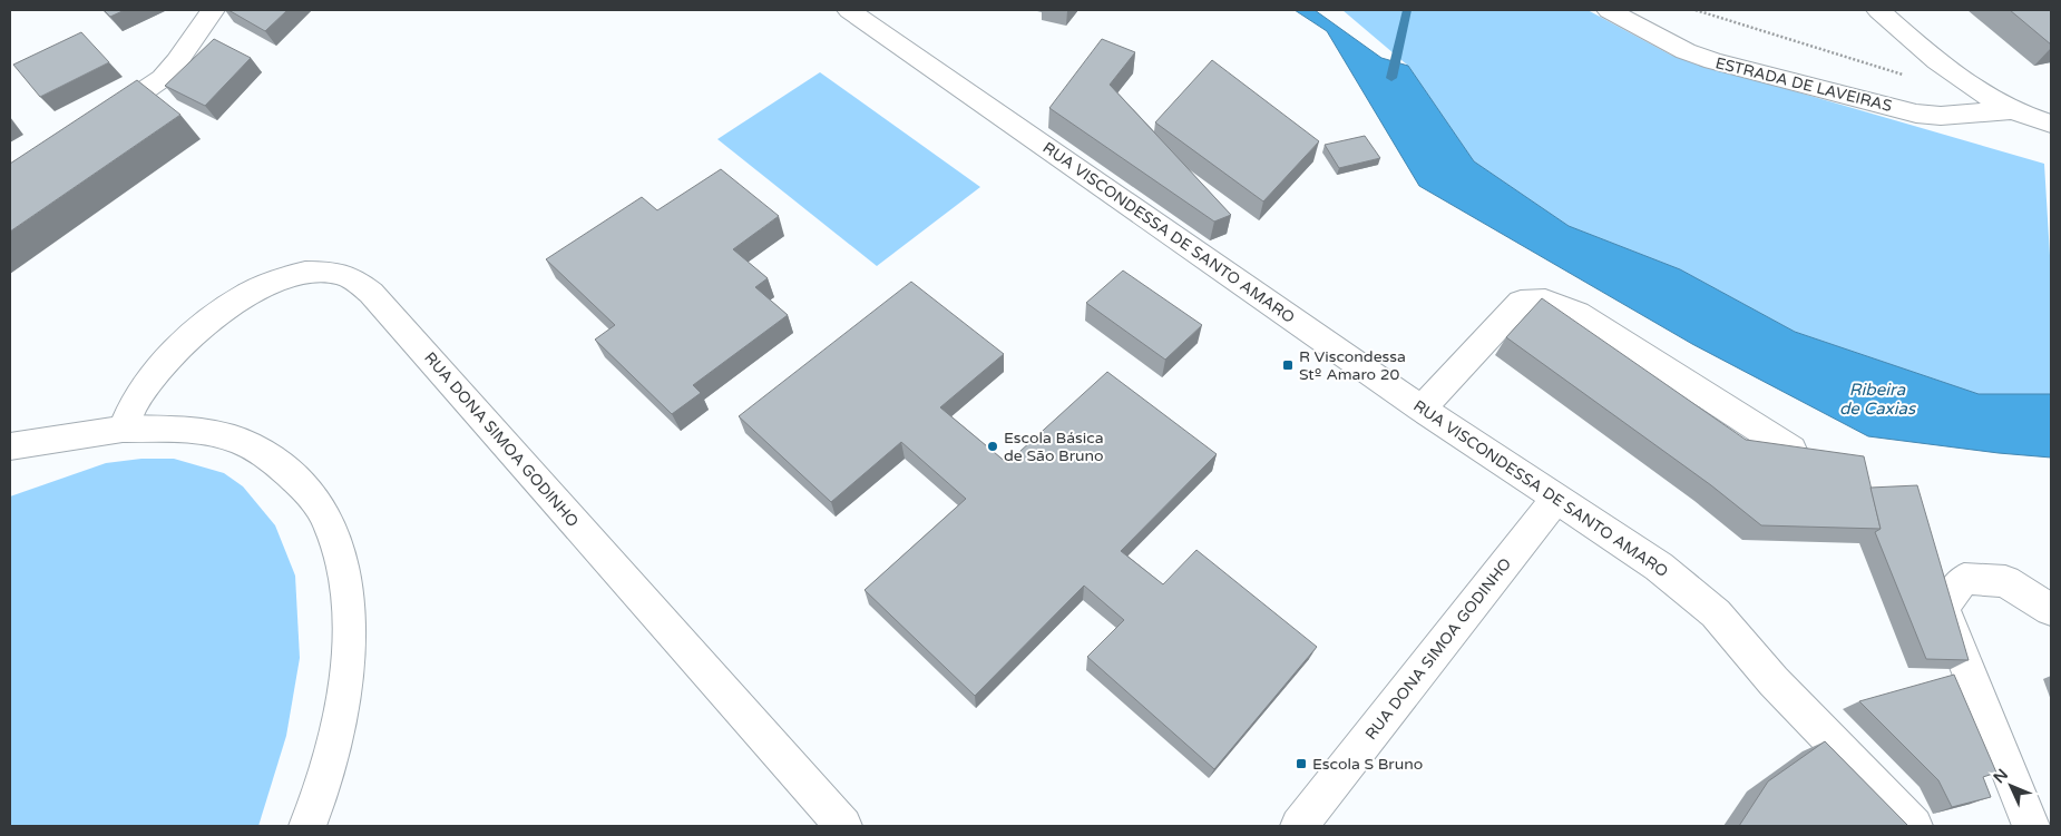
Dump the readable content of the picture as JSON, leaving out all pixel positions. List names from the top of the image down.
{
  "streets": {
    "street": ["ESTRADA DE LAVEIRAS", "RUA VISCONDESSA DE SANTO AMARO", "RUA DONA SIMOA GODINHO"]
  },
  "crossings": [
    ["RUA VISCONDESSA DE SANTO AMARO", "RUA DONA SIMOA GODINHO"]
  ],
  "water": ["Ribeira de Caxias"],
  "places": {
    "transit": ["R Viscondessa Stº Amaro 20", "Escola S Bruno"],
    "other": ["Escola Básica de São Bruno"]
  },
  "north": "top left"
}
